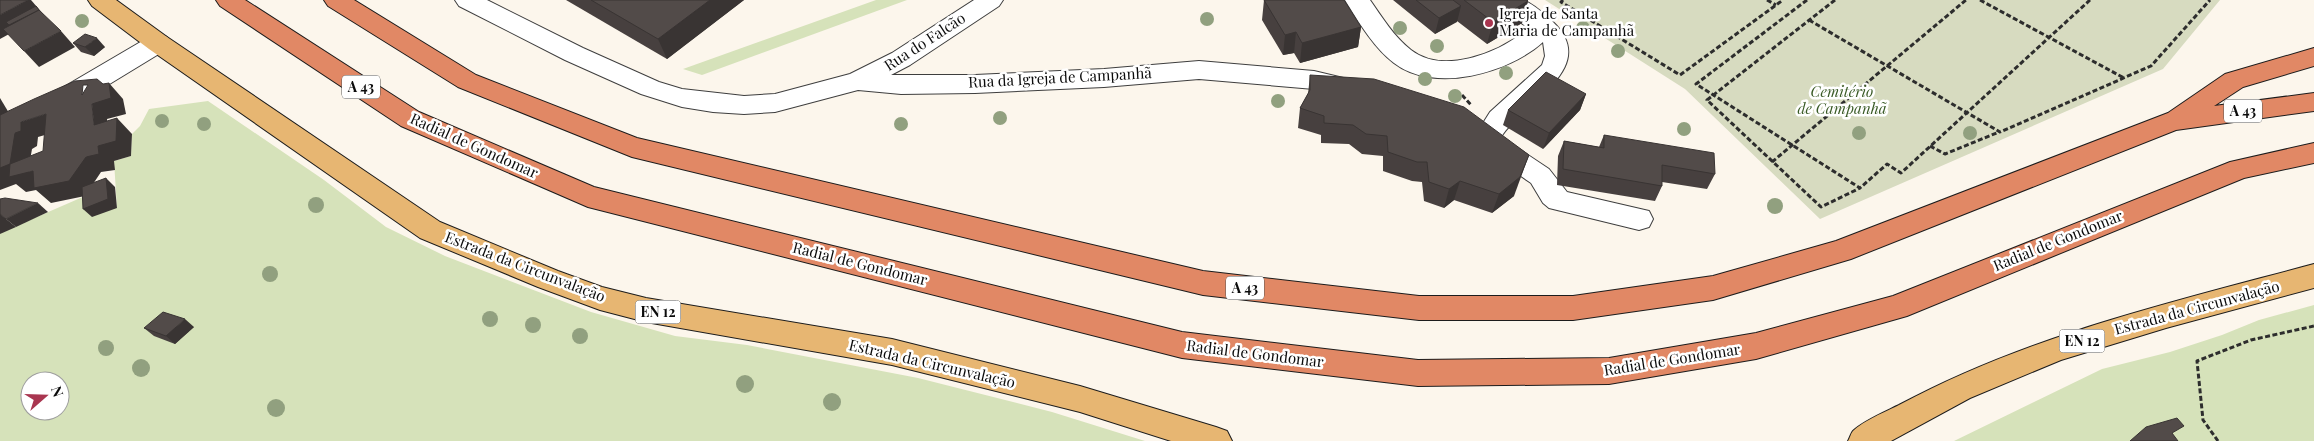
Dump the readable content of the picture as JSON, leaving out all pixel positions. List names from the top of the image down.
{
  "streets": {
    "highway": ["A 43", "Radial de Gondomar"],
    "main road": ["Estrada da Circunvalação", "EN 12"],
    "street": ["Rua do Falcão", "Rua da Igreja de Campanhã"]
  },
  "crossings": [
    ["Rua do Falcão", "Rua da Igreja de Campanhã"]
  ],
  "parks": ["Cemitério de Campanhã"],
  "places": ["Igreja de Santa Maria de Campanhã"],
  "north": "right"
}
